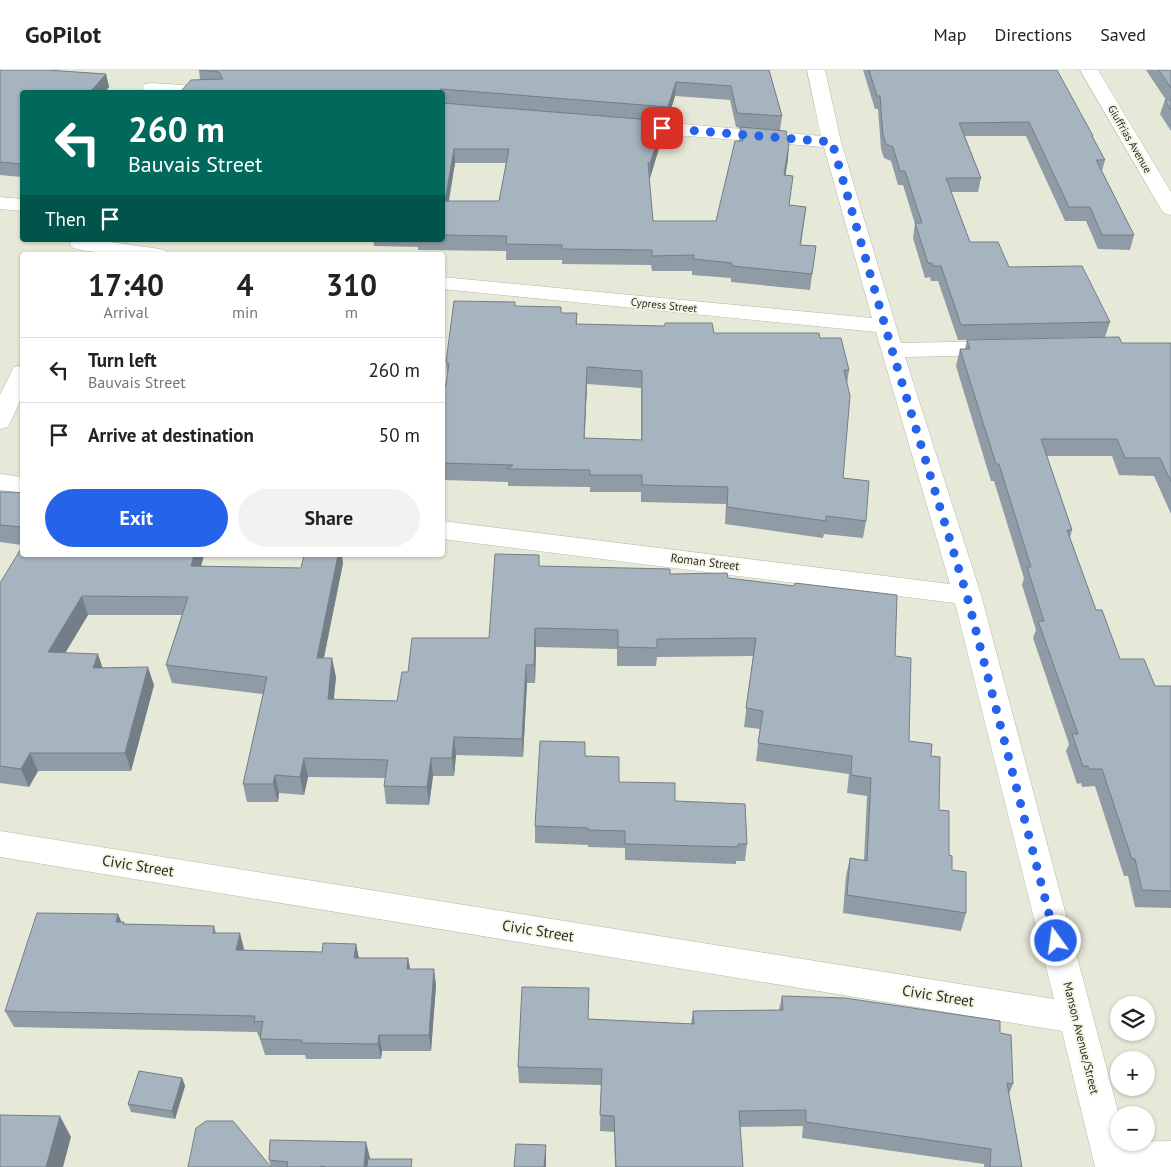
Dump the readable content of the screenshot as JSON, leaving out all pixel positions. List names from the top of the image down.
{
  "streets": {
    "street": [
      "Giuffrias Avenue",
      "Cypress Street",
      "Roman Street",
      "Civic Street",
      "Manson Avenue/Street"
    ]
  },
  "crossings": [
    ["Cypress Street", "Manson Avenue/Street"],
    ["Roman Street", "Manson Avenue/Street"],
    ["Civic Street", "Manson Avenue/Street"]
  ],
  "page": {
    "header": "GoPilot",
    "nav": ["Map", "Directions", "Saved"],
    "turn": ["260 m", "Bauvais Street"],
    "then": "Then",
    "eta": [
      "17:40",
      "Arrival",
      "4",
      "min",
      "310",
      "m"
    ],
    "list": [
      {
        "name": "Turn left",
        "note": "Bauvais Street",
        "value": "260 m"
      },
      {
        "name": "Arrive at destination",
        "value": "50 m"
      }
    ],
    "buttons": ["Exit", "Share"],
    "map_buttons": ["+", "−"]
  }
}
